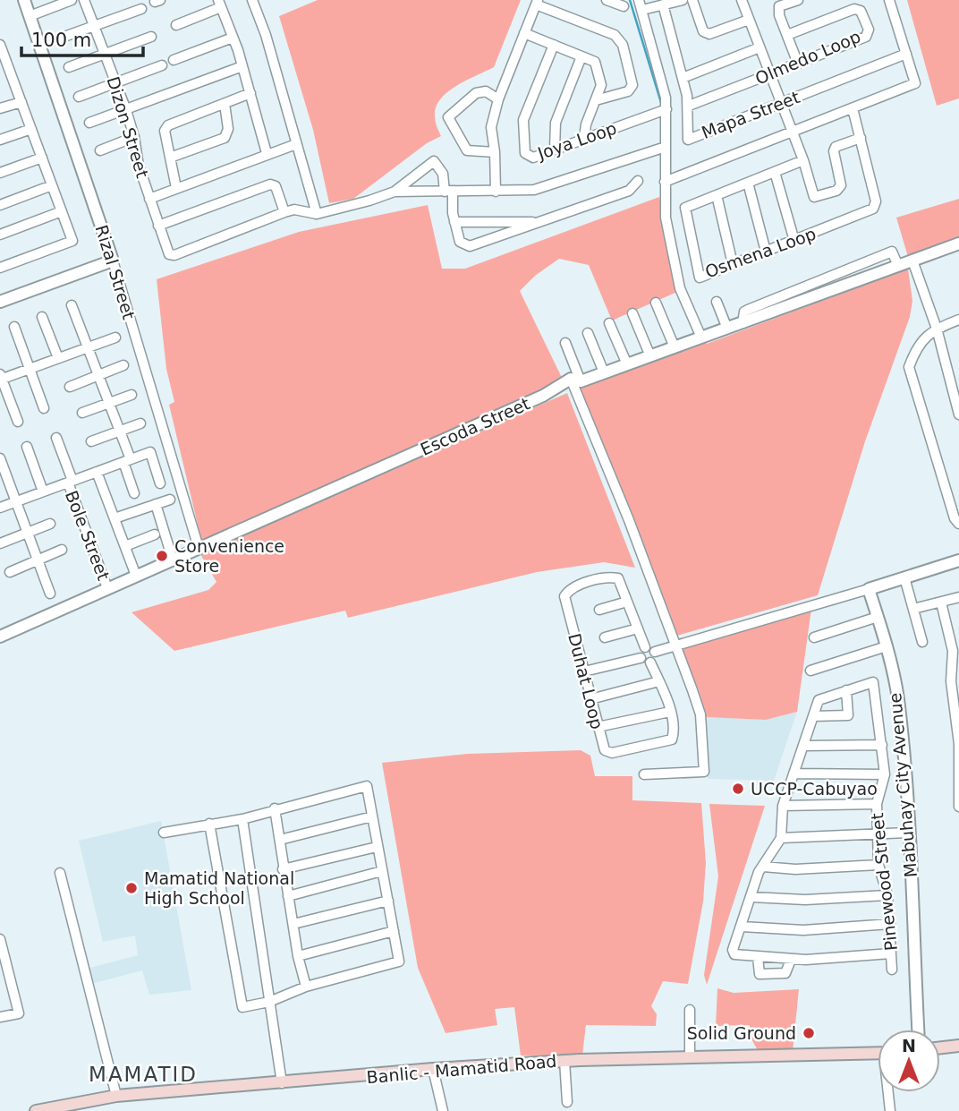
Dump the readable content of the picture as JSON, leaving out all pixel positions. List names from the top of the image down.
{
  "streets": {
    "main road": ["Banlic - Mamatid Road"],
    "street": [
      "Olmedo Loop",
      "Mapa Street",
      "Dizon Street",
      "Joya Loop",
      "Osmena Loop",
      "Rizal Street",
      "Escoda Street",
      "Bole Street",
      "Duhat Loop",
      "Mabuhay City Avenue",
      "Pinewood Street"
    ]
  },
  "crossings": [
    ["Olmedo Loop", "Mapa Street"],
    ["Rizal Street", "Escoda Street"],
    ["Escoda Street", "Bole Street"]
  ],
  "districts": ["MAMATID"],
  "places": [
    "Convenience Store",
    "UCCP-Cabuyao",
    "Mamatid National High School",
    "Solid Ground"
  ],
  "scale_bar": "100 m",
  "north": "top"
}
